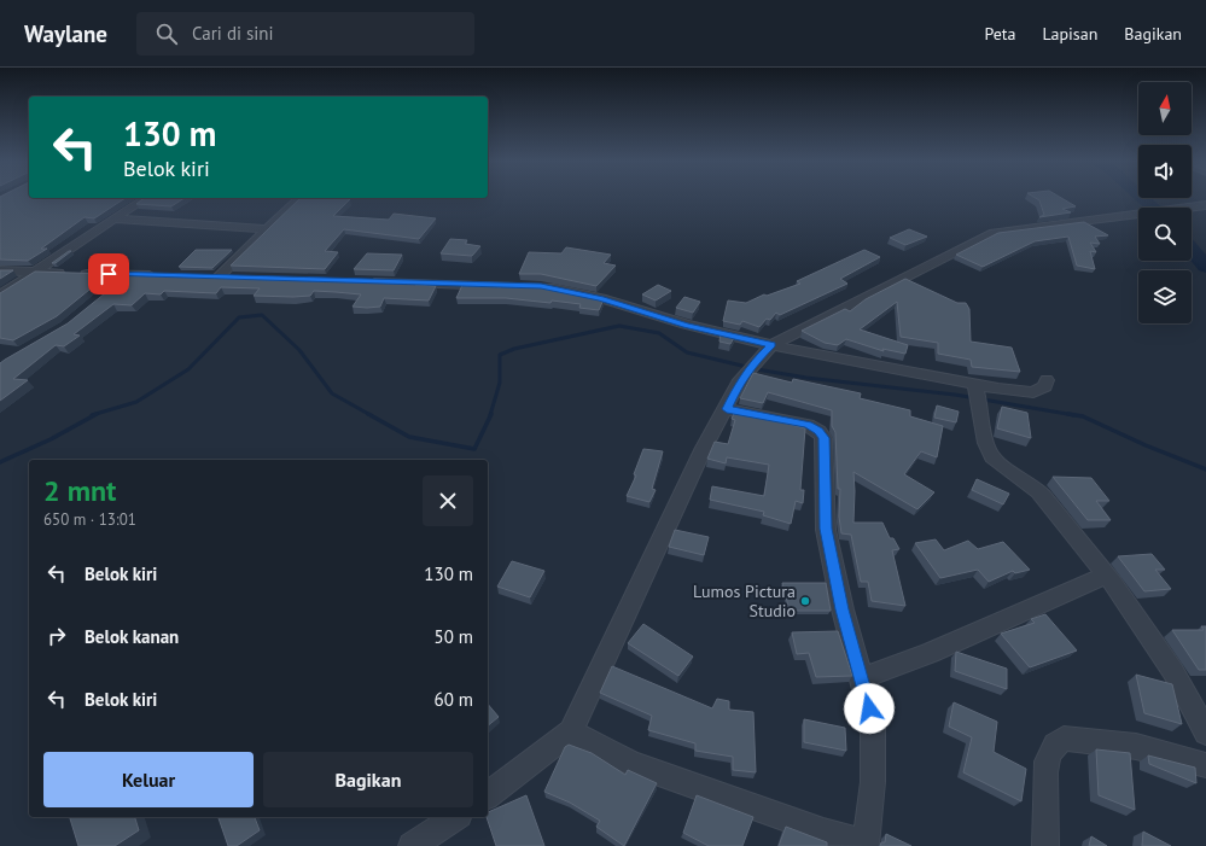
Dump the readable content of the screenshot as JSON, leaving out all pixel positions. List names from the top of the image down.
{
  "places": ["Lumos Pictura Studio"],
  "north": "top",
  "page": {
    "header": "Waylane",
    "search": "Cari di sini",
    "nav": ["Peta", "Lapisan", "Bagikan"],
    "turn": ["130 m", "Belok kiri"],
    "heading": ["2 mnt", "650 m · 13:01"],
    "list": [
      {
        "name": "Belok kiri",
        "value": "130 m"
      },
      {
        "name": "Belok kanan",
        "value": "50 m"
      },
      {
        "name": "Belok kiri",
        "value": "60 m"
      }
    ],
    "buttons": ["Keluar", "Bagikan"]
  }
}
